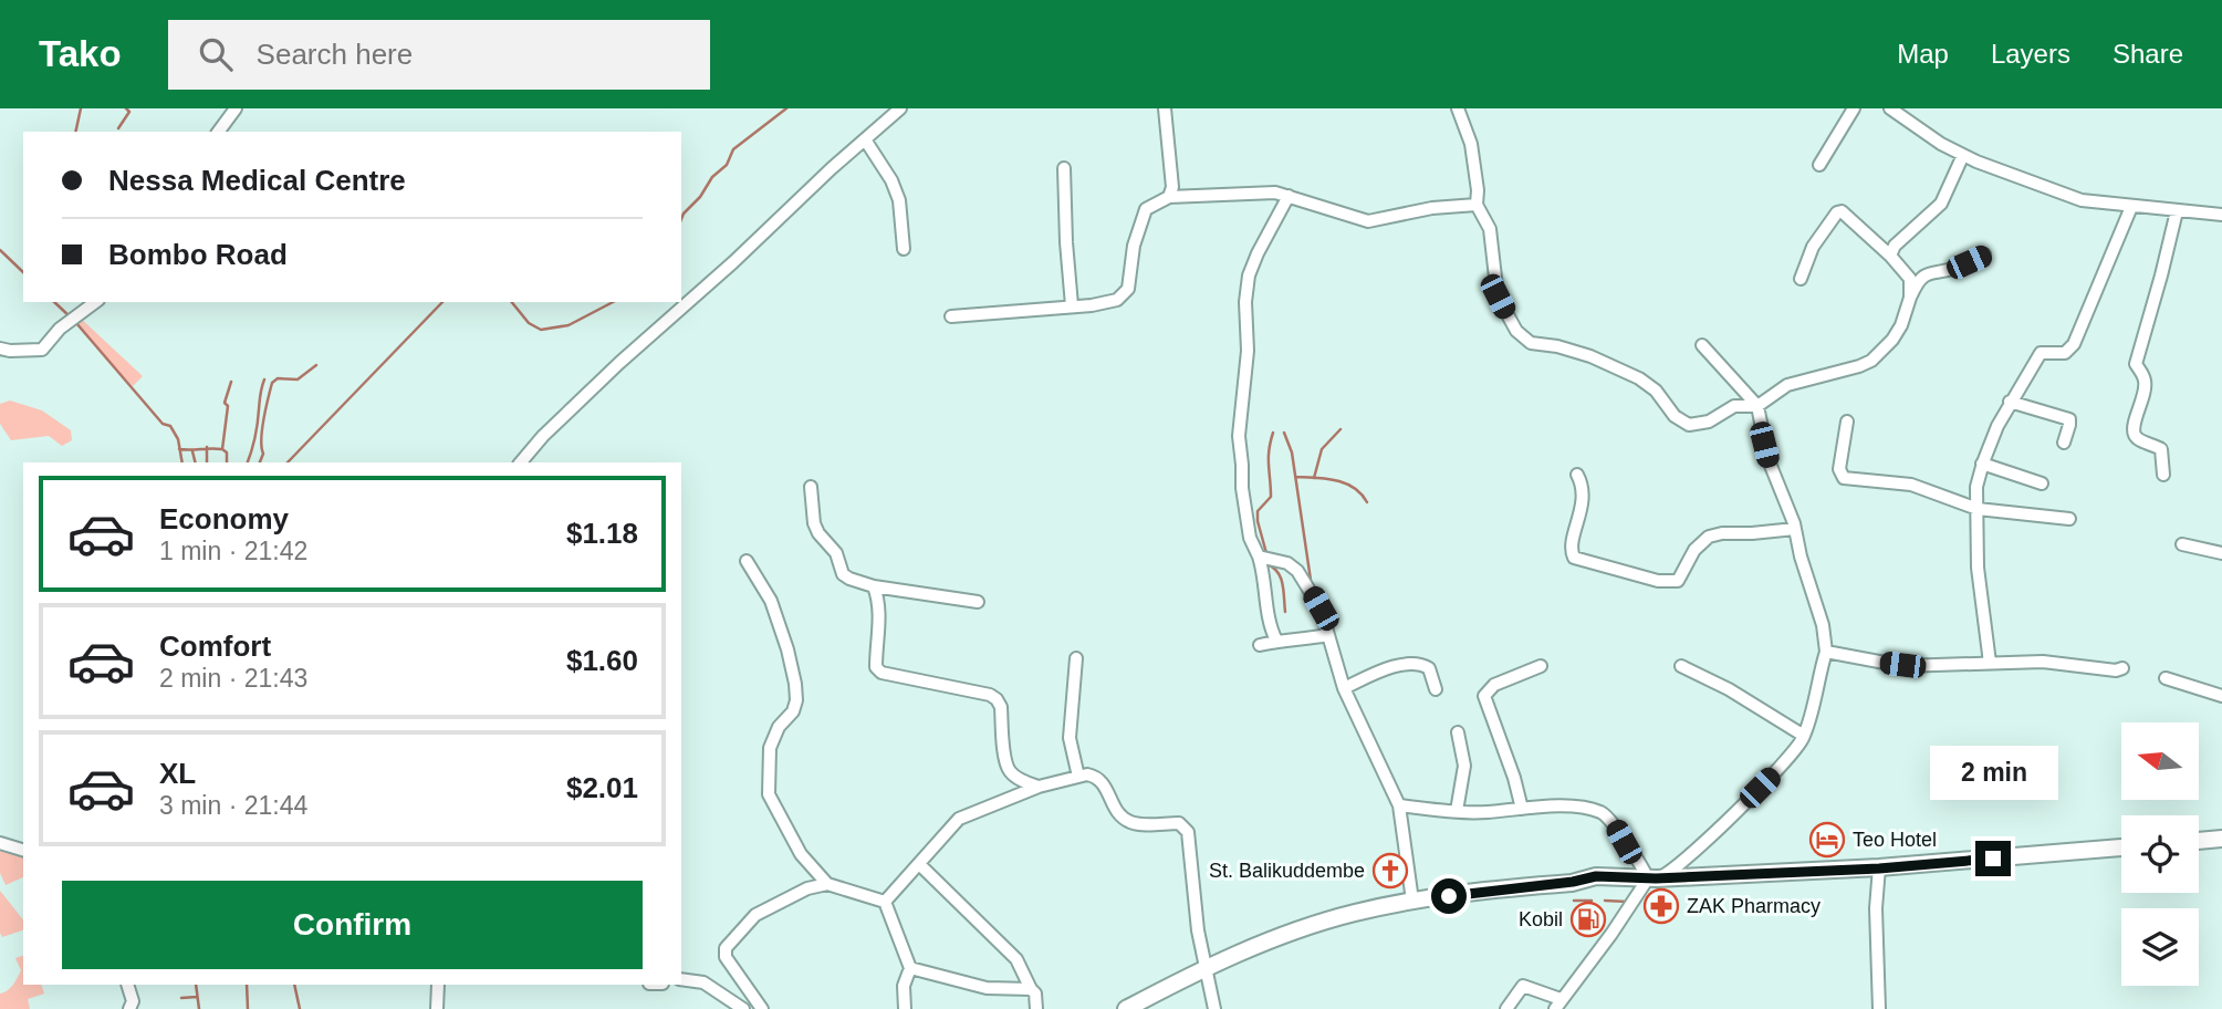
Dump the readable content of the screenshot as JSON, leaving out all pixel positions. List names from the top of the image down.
{
  "places": {
    "hotel": ["Teo Hotel"],
    "church": ["St. Balikuddembe"],
    "pharmacy": ["ZAK Pharmacy"],
    "fuel station": ["Kobil"]
  },
  "north": "left",
  "page": {
    "header": "Tako",
    "search": "Search here",
    "nav": ["Map", "Layers", "Share"],
    "banner": ["Nessa Medical Centre", "Bombo Road"],
    "list": [
      {
        "name": "Economy",
        "note": "1 min · 21:42",
        "value": "$1.18"
      },
      {
        "name": "Comfort",
        "note": "2 min · 21:43",
        "value": "$1.60"
      },
      {
        "name": "XL",
        "note": "3 min · 21:44",
        "value": "$2.01"
      }
    ],
    "bubble": "2 min",
    "buttons": "Confirm"
  }
}
